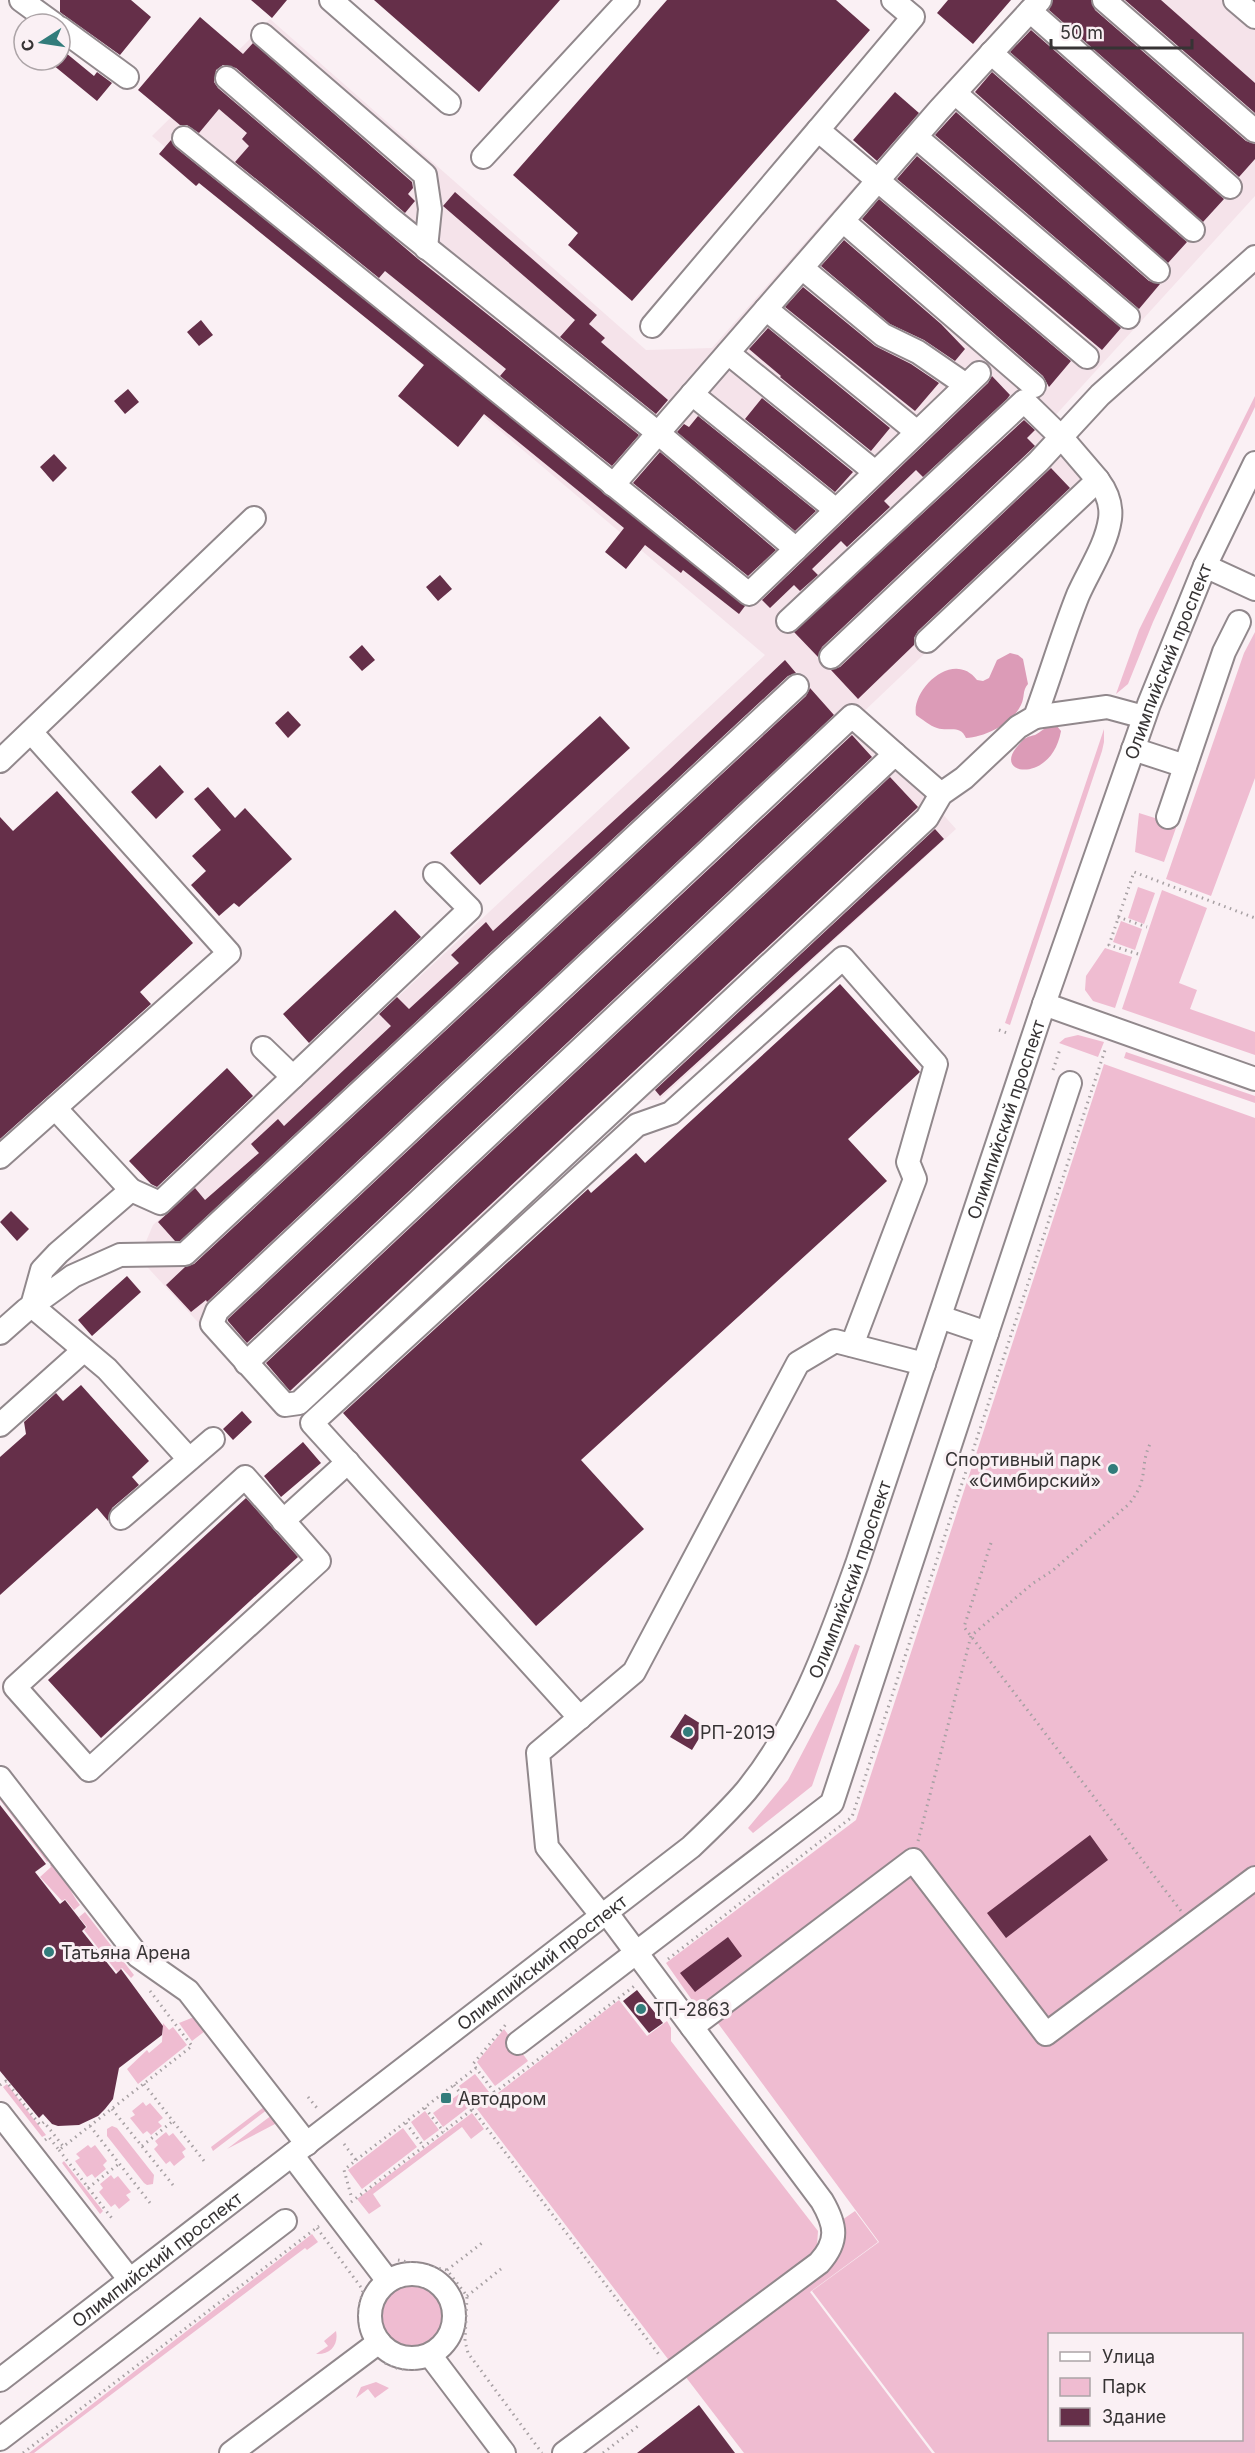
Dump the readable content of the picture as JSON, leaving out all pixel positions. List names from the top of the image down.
{
  "streets": {
    "street": ["Олимпийский проспект"]
  },
  "places": {
    "other": [
      "Спортивный парк «Симбирский»",
      "РП-201Э",
      "Татьяна Арена",
      "ТП-2863"
    ],
    "transit": ["Автодром"]
  },
  "legend": ["Улица", "Парк", "Здание"],
  "scale_bar": "50 m",
  "north": "left"
}
